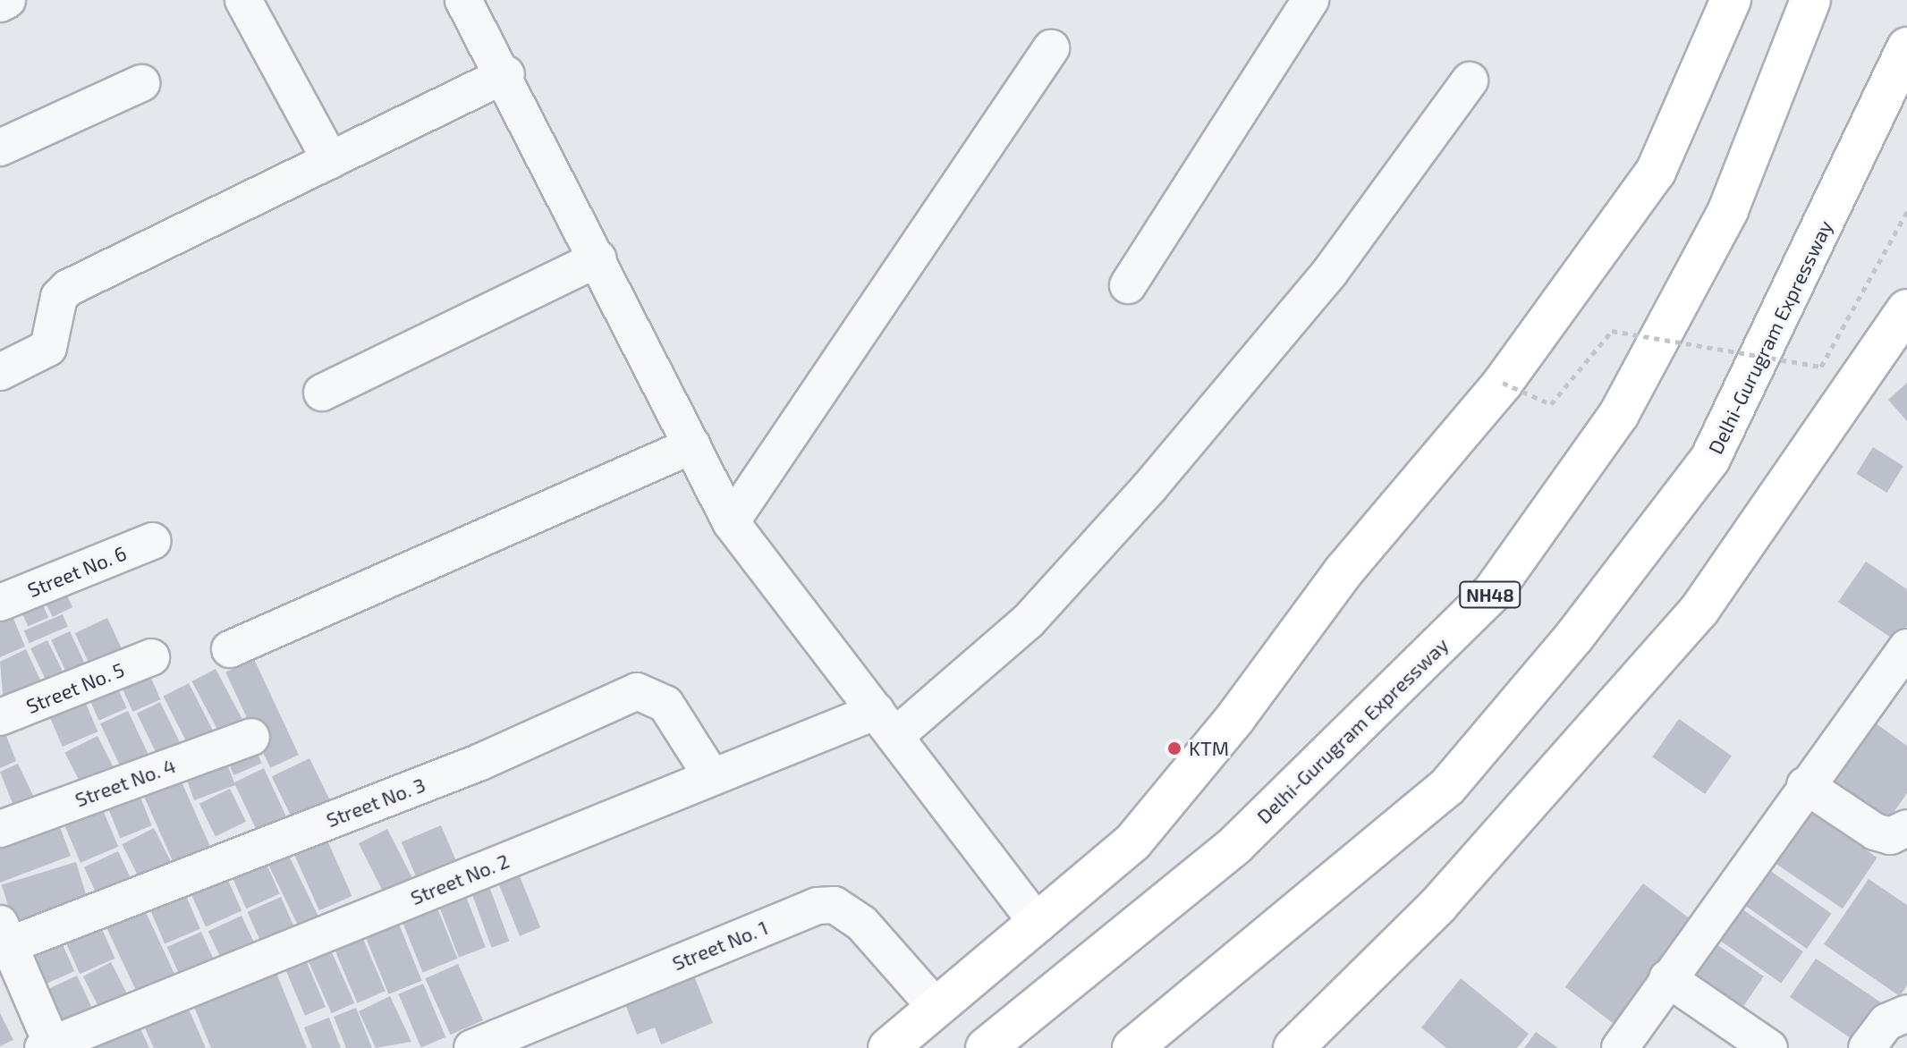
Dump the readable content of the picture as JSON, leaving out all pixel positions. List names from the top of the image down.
{
  "streets": {
    "main road": ["Delhi-Gurugram Expressway", "NH48"],
    "street": [
      "Street No. 6",
      "Street No. 5",
      "Street No. 4",
      "Street No. 3",
      "Street No. 2",
      "Street No. 1"
    ]
  },
  "crossings": [
    ["Street No. 3", "Street No. 2"]
  ],
  "places": ["KTM"]
}
